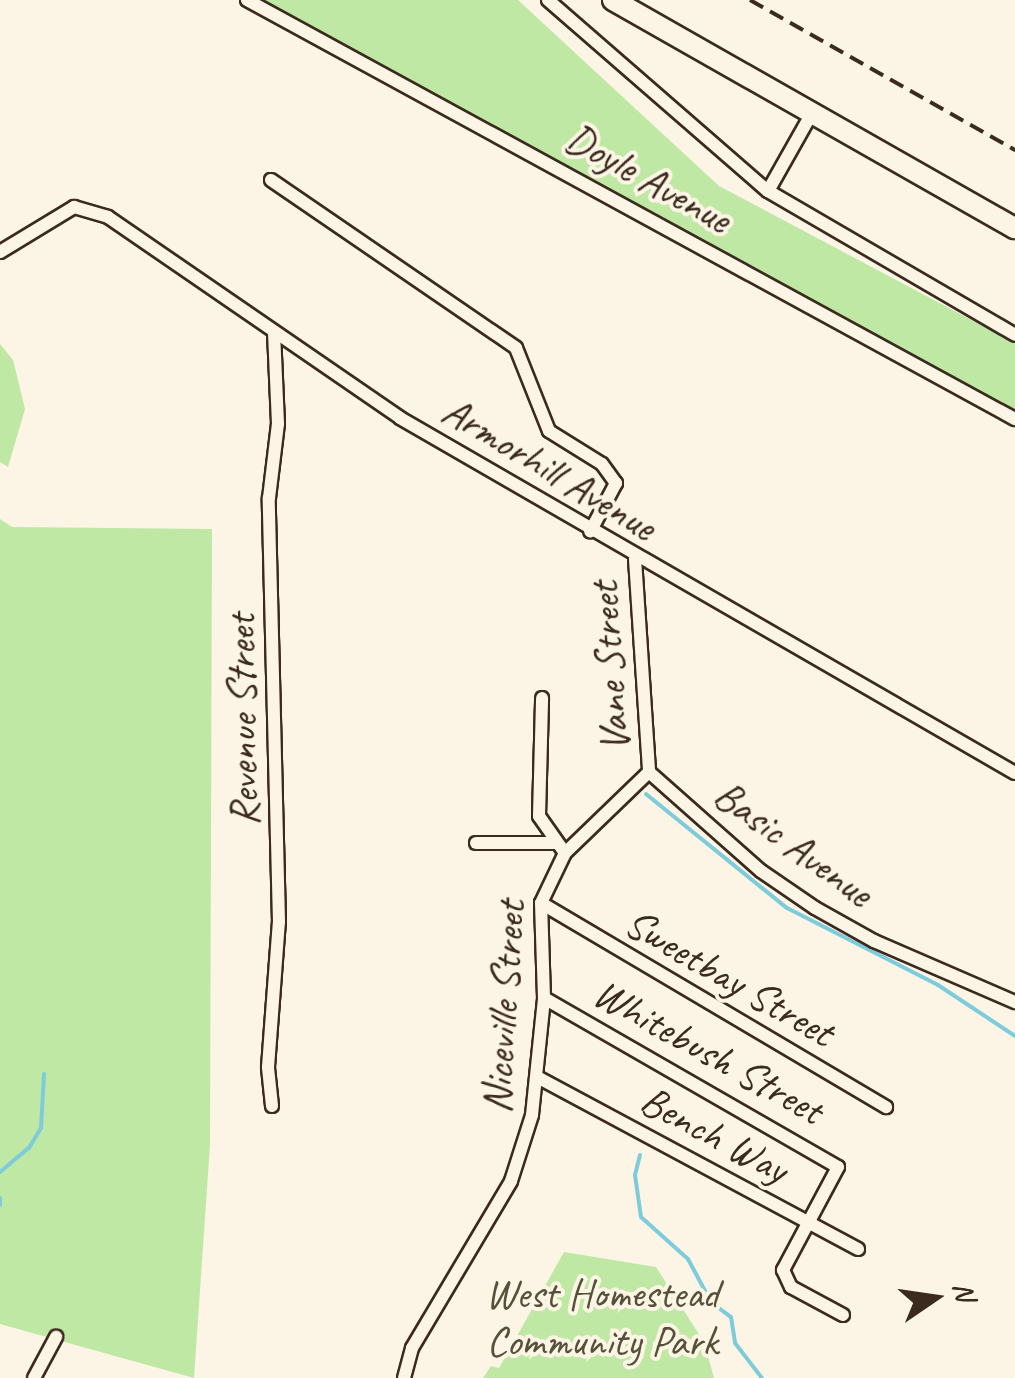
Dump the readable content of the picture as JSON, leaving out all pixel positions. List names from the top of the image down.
{
  "streets": {
    "street": [
      "Doyle Avenue",
      "Armorhill Avenue",
      "Vane Street",
      "Revenue Street",
      "Basic Avenue",
      "Sweetbay Street",
      "Niceville Street",
      "Whitebush Street",
      "Bench Way"
    ]
  },
  "crossings": [
    ["Armorhill Avenue", "Vane Street"],
    ["Armorhill Avenue", "Revenue Street"],
    ["Vane Street", "Basic Avenue"],
    ["Sweetbay Street", "Niceville Street"],
    ["Niceville Street", "Whitebush Street"],
    ["Niceville Street", "Bench Way"],
    ["Whitebush Street", "Bench Way"]
  ],
  "parks": ["West Homestead Community Park"],
  "north": "right"
}
